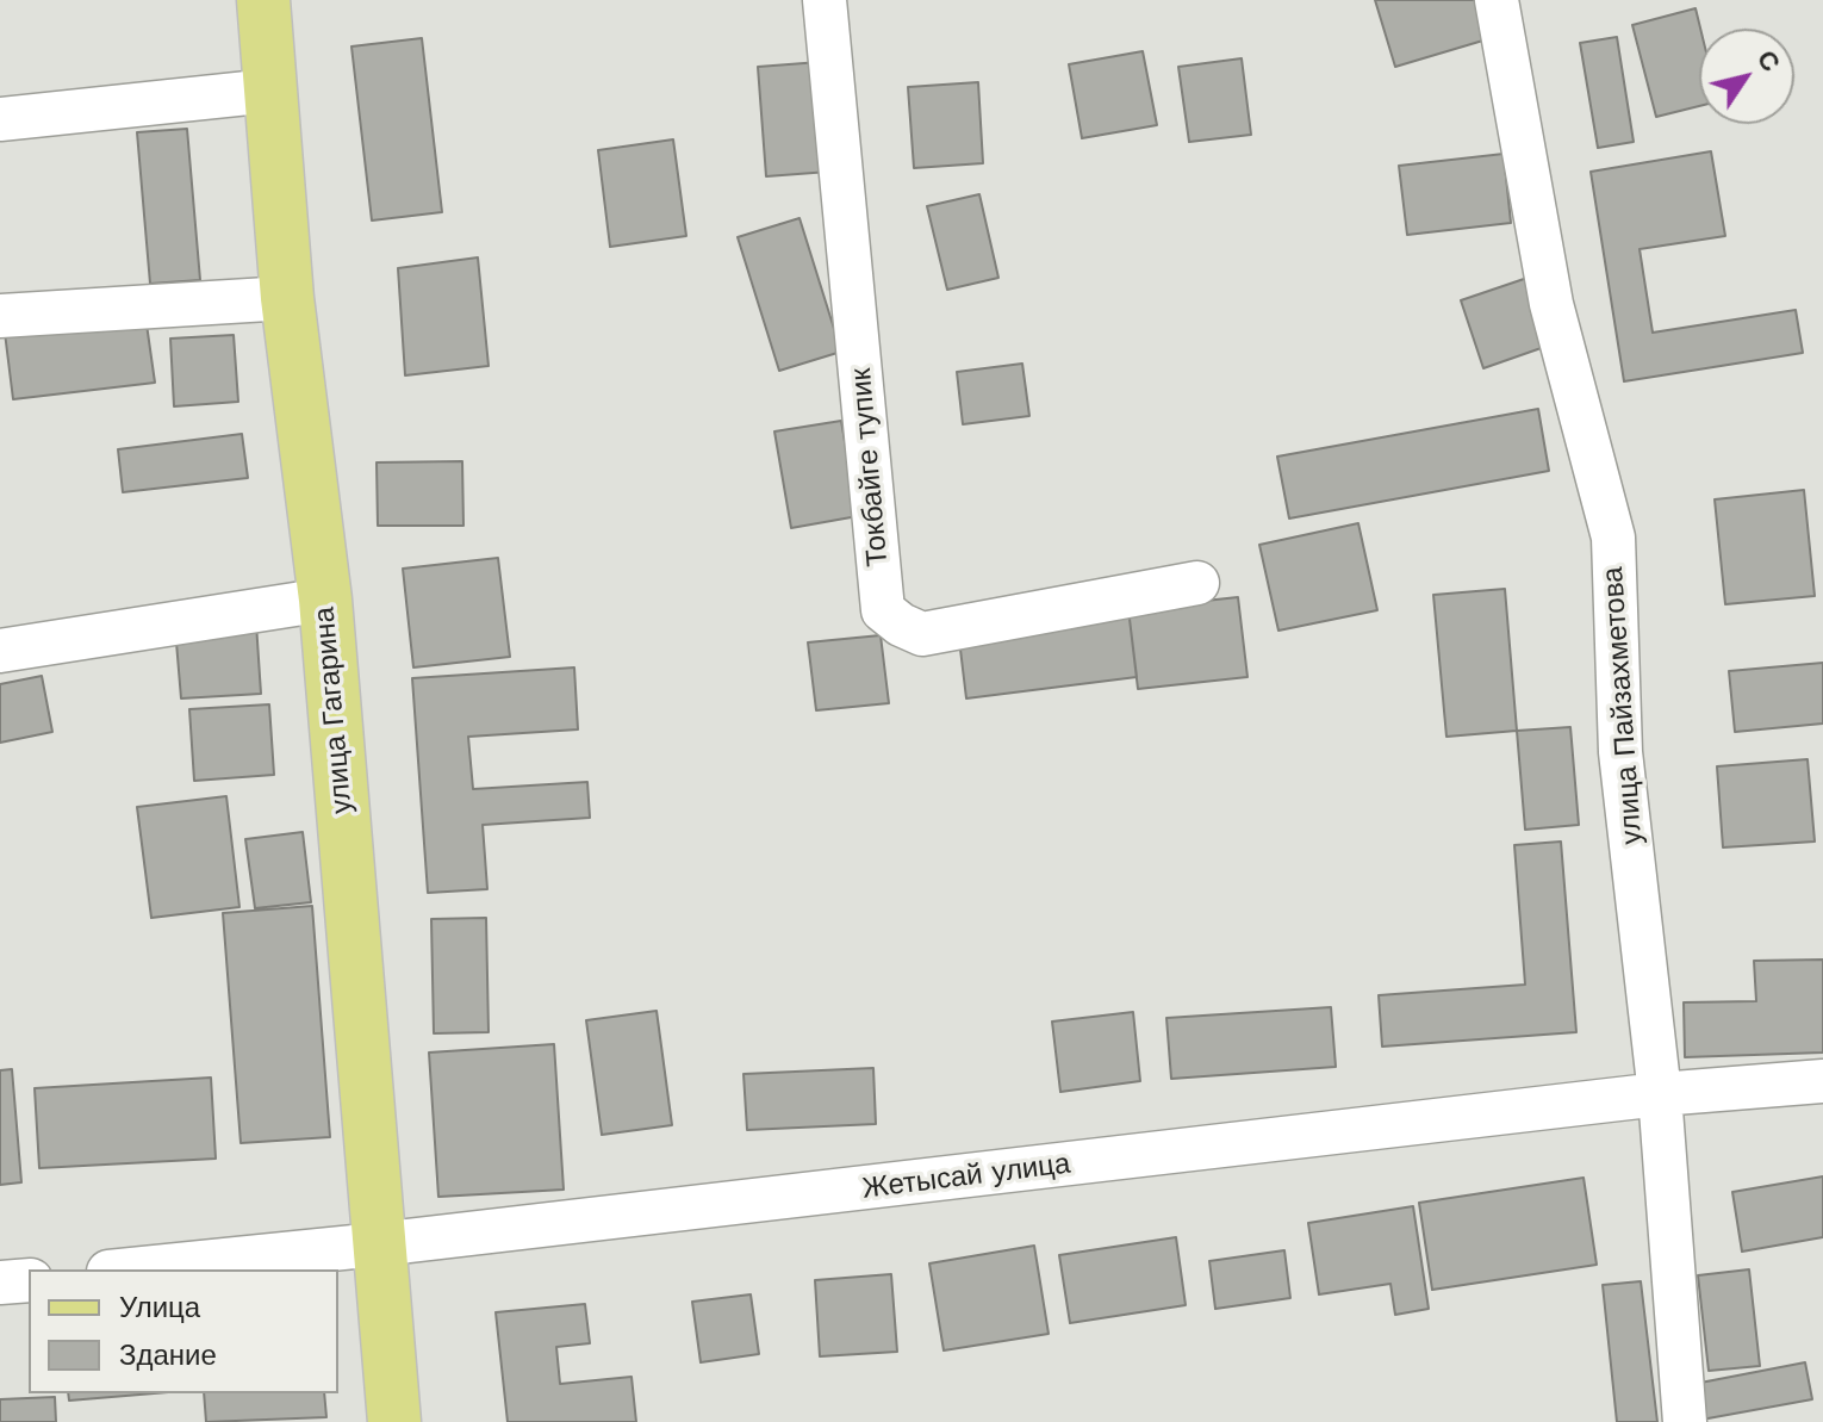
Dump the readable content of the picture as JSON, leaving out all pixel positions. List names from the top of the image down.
{
  "streets": {
    "main road": ["улица Гагарина"],
    "street": ["Токбайге тупик", "улица Пайзахметова", "Жетысай улица"]
  },
  "crossings": [
    ["улица Пайзахметова", "Жетысай улица"],
    ["улица Гагарина", "Жетысай улица"]
  ],
  "legend": ["Улица", "Здание"],
  "north": "top right"
}
